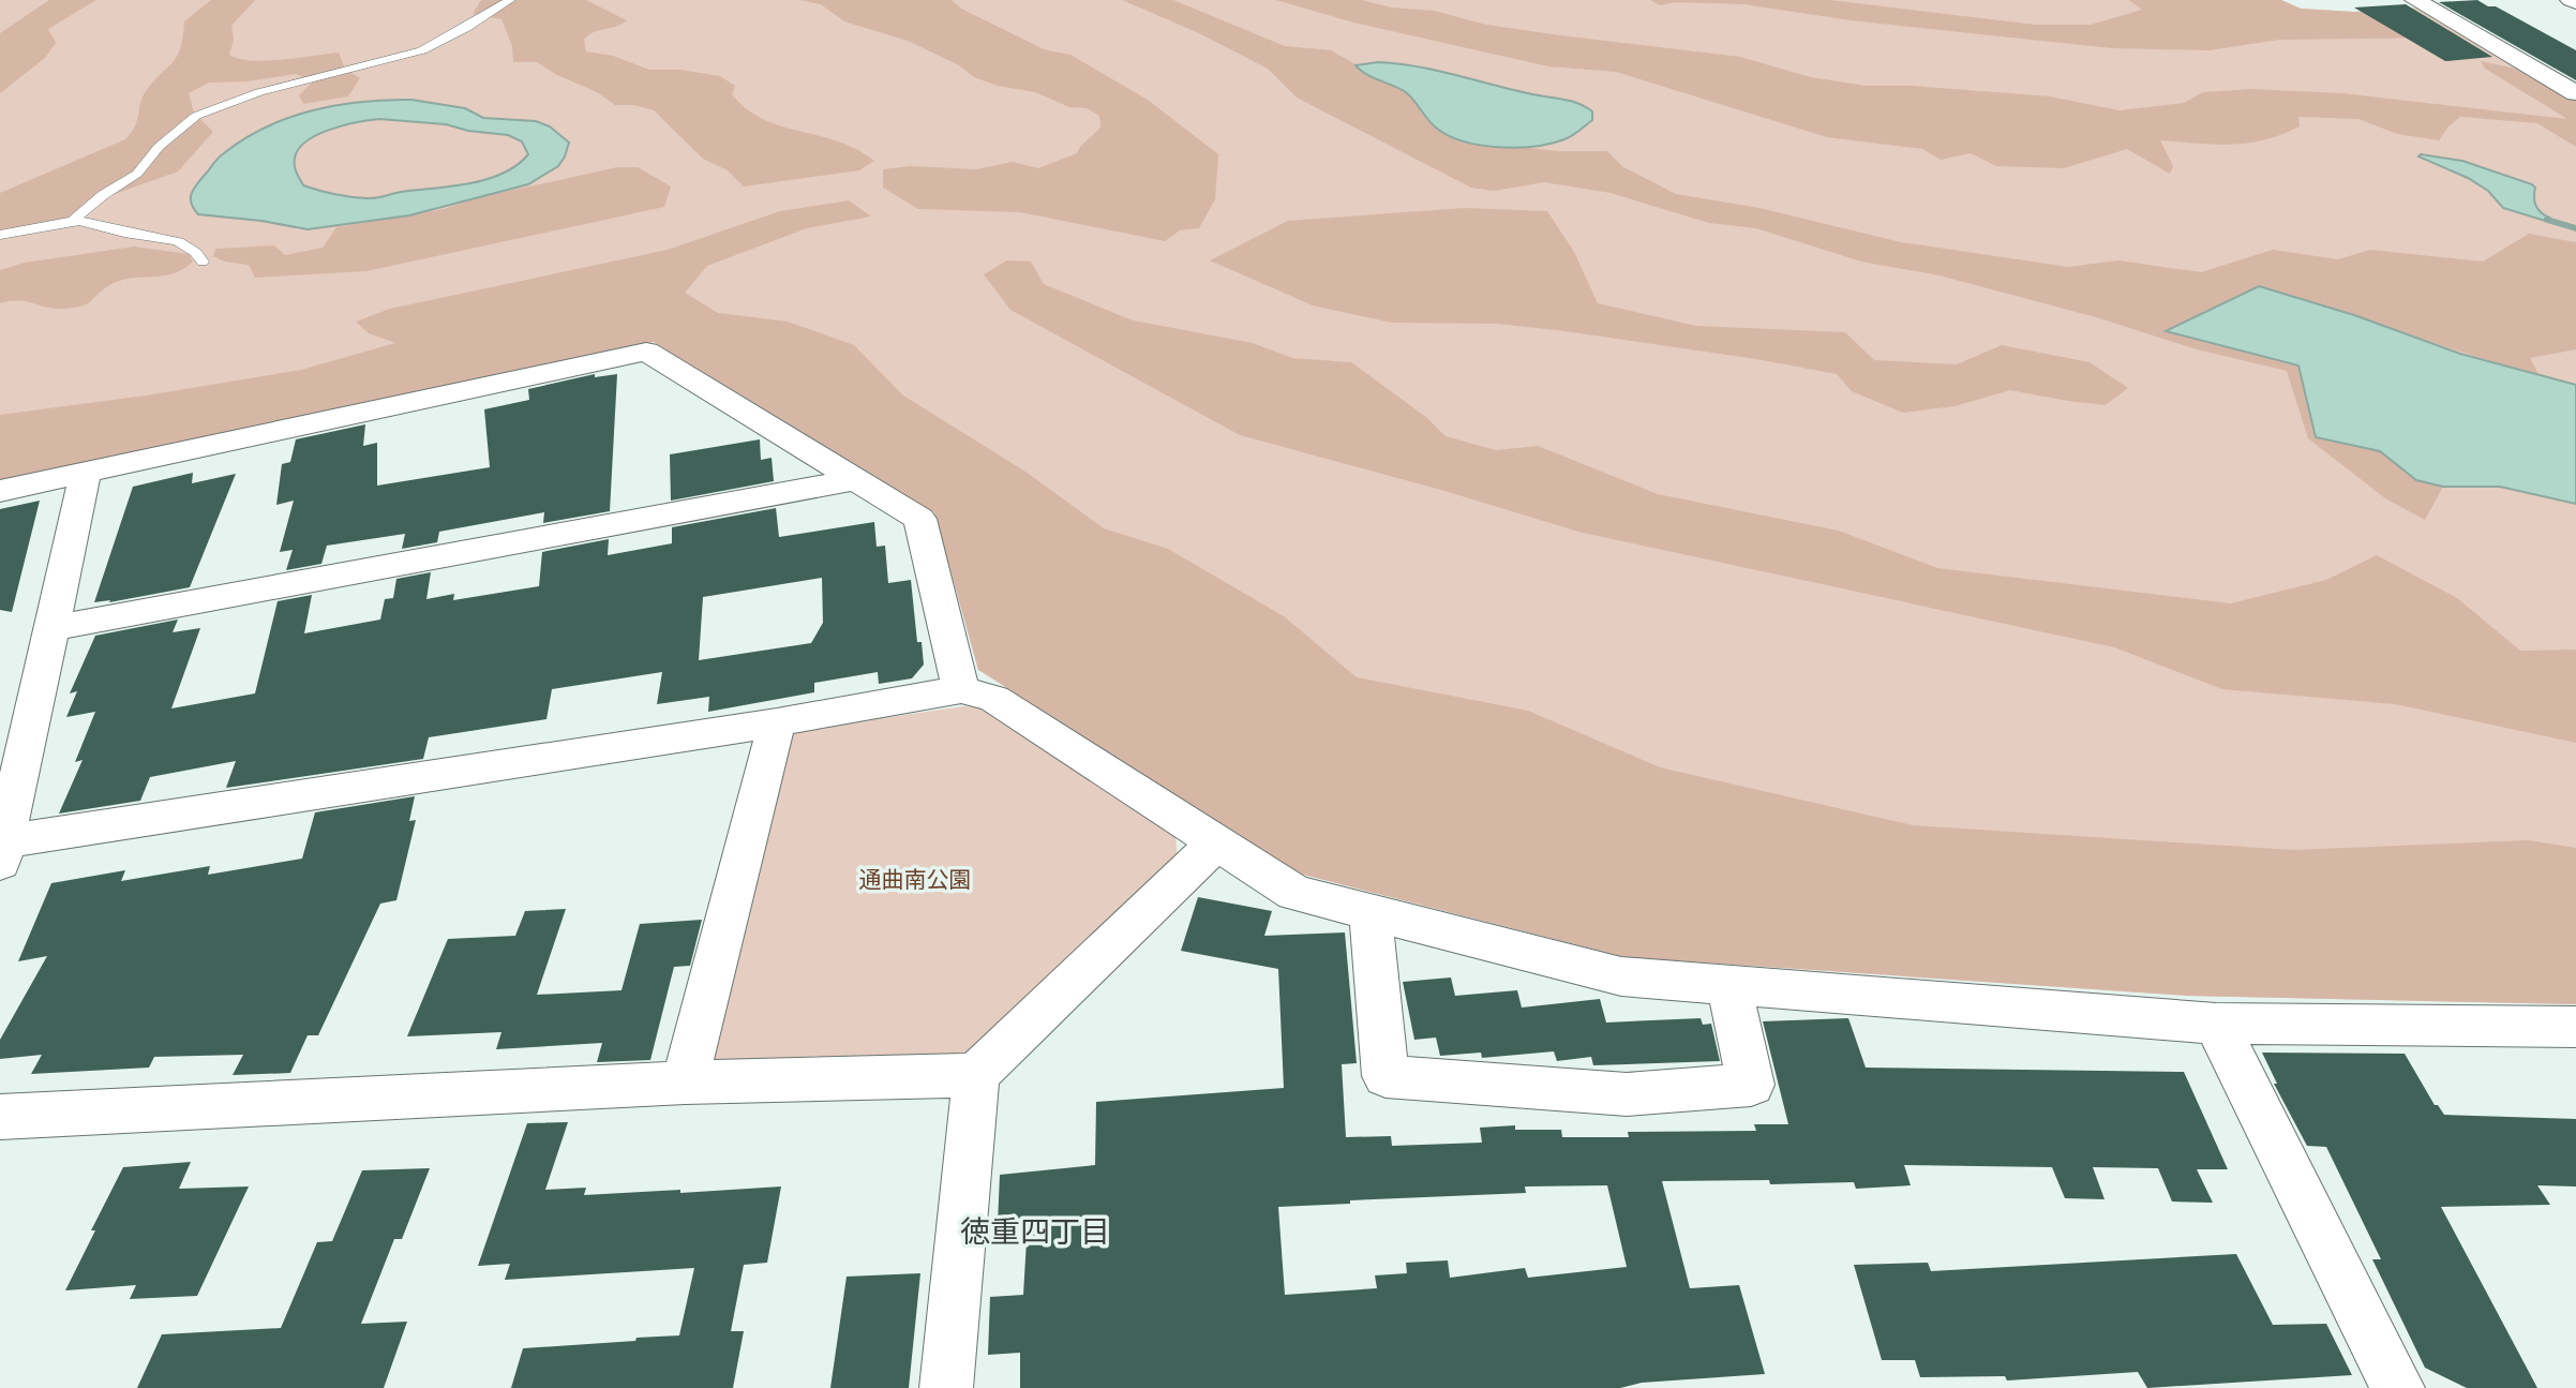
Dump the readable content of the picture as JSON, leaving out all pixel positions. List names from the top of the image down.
{
  "districts": ["徳重四丁目"],
  "parks": ["通曲南公園"]
}
